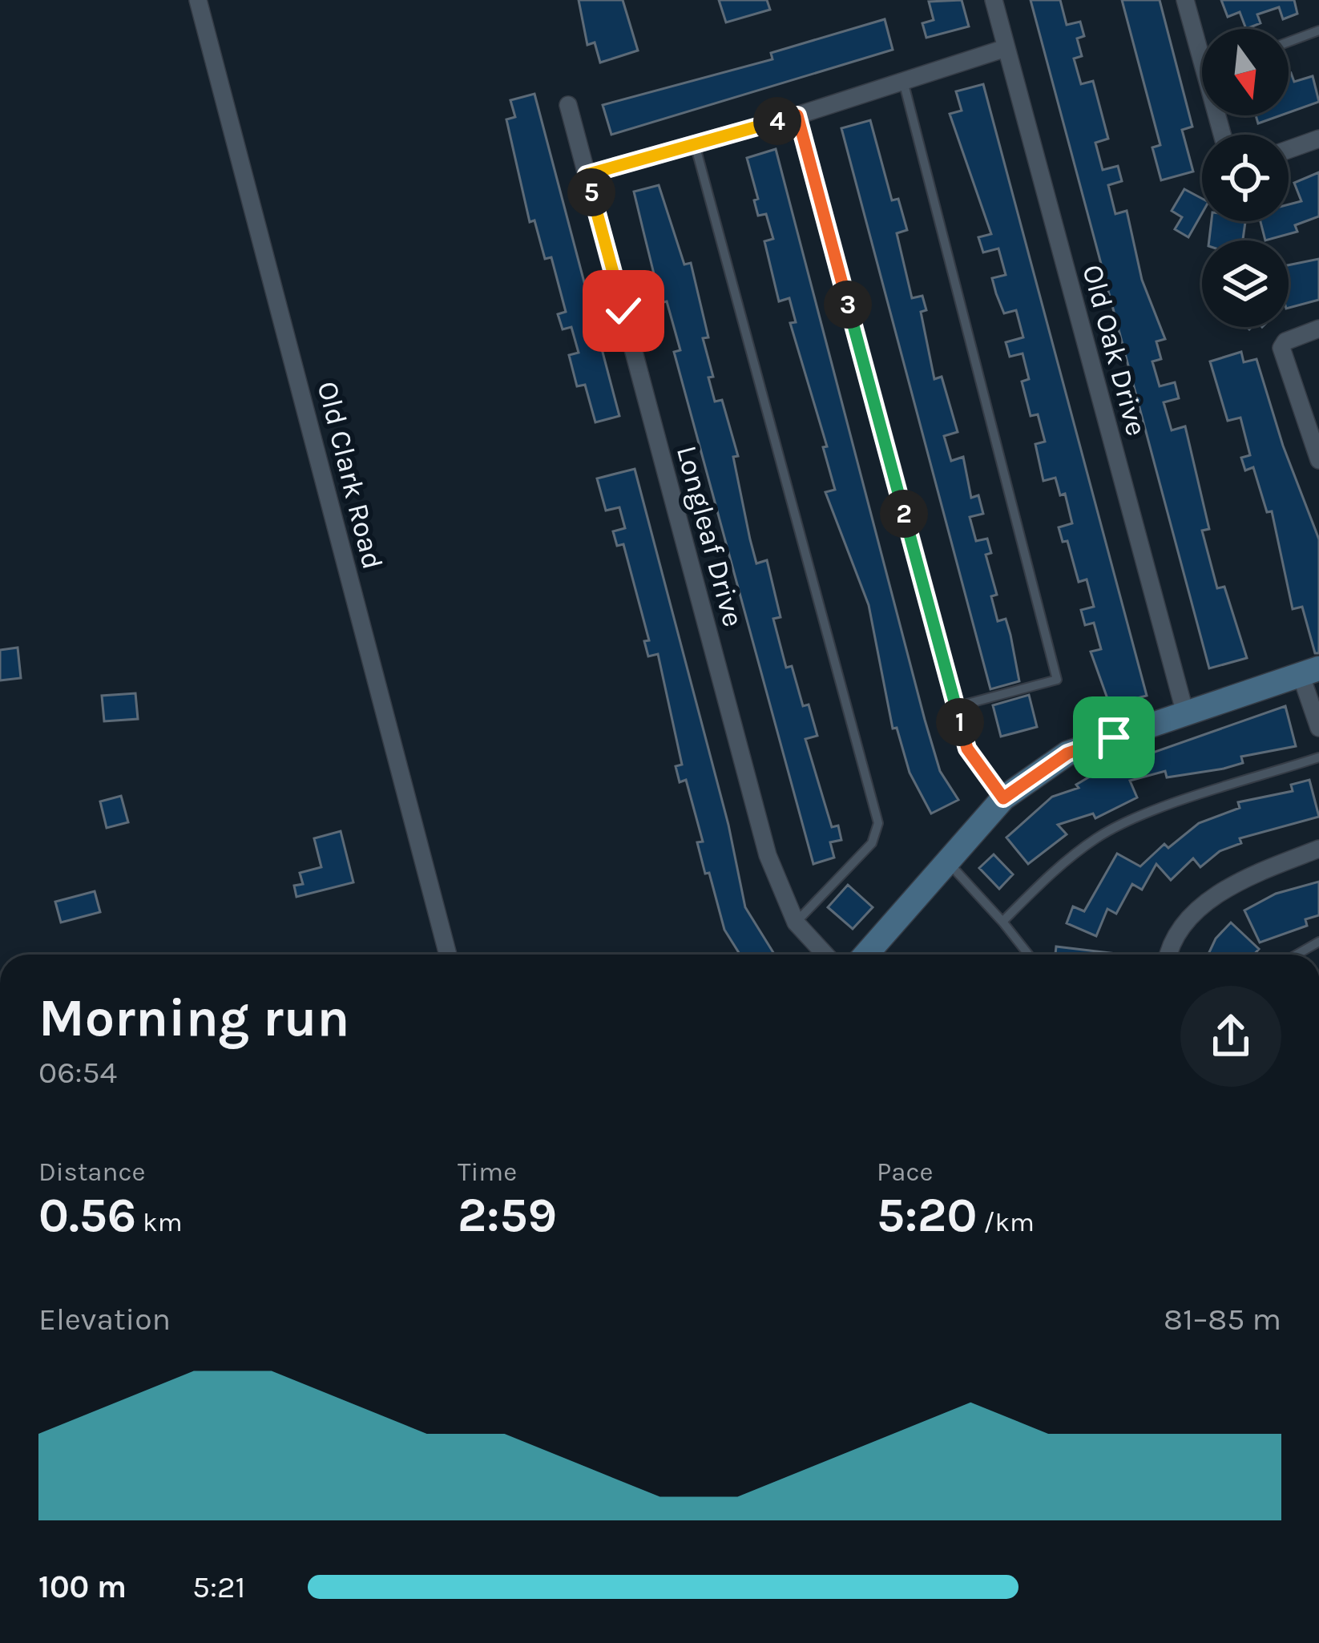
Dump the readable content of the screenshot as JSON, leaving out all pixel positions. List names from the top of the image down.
{
  "streets": {
    "street": ["Old Oak Drive", "Old Clark Road", "Longleaf Drive"]
  },
  "north": "bottom",
  "page": {
    "pins": [
      "4",
      "5",
      "3",
      "2",
      "1"
    ],
    "heading": ["Morning run", "06:54"],
    "stats": [
      ["Distance", "0.56 km"],
      ["Time", "2:59"],
      ["Pace", "5:20 /km"]
    ],
    "chart": ["Elevation", "81–85 m"],
    "list": [
      {
        "name": "100 m",
        "note": "5:21"
      }
    ]
  }
}
